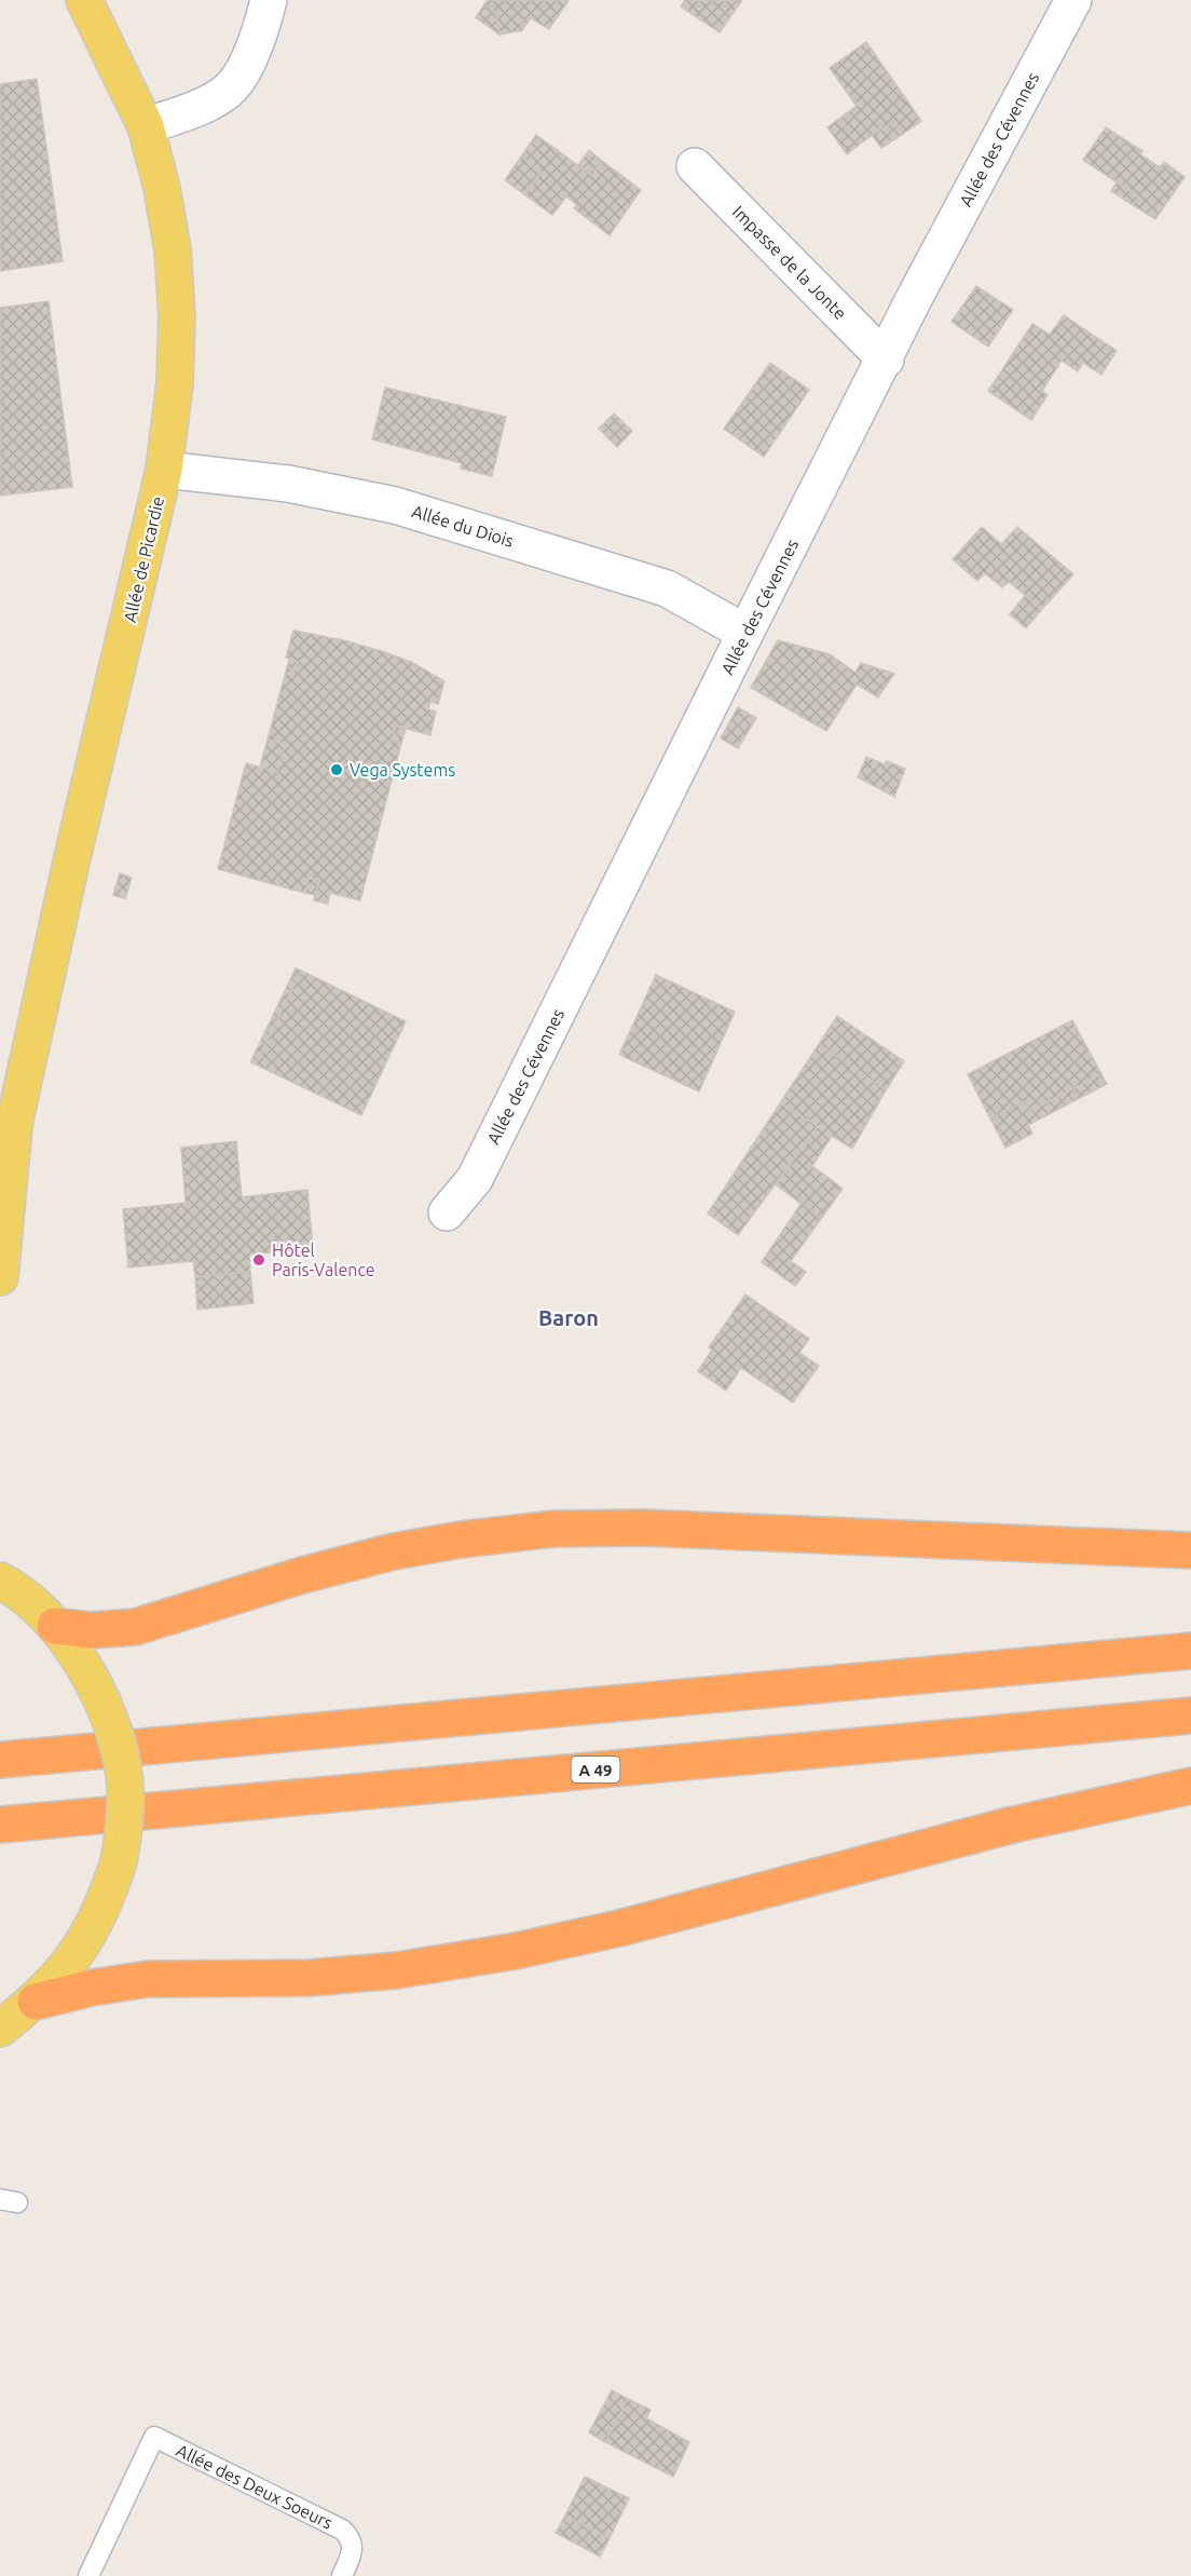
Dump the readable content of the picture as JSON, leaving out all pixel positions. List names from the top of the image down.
{
  "streets": {
    "highway": ["A 49"],
    "main road": ["Allée de Picardie"],
    "street": ["Allée des Cévennes", "Impasse de la Jonte", "Allée du Diois"],
    "lane": ["Allée des Deux Soeurs"]
  },
  "crossings": [
    ["Allée des Cévennes", "Impasse de la Jonte"],
    ["Allée des Cévennes", "Allée du Diois"],
    ["Allée du Diois", "Allée de Picardie"]
  ],
  "districts": ["Baron"],
  "places": ["Vega Systems", "Hôtel Paris-Valence"]
}
